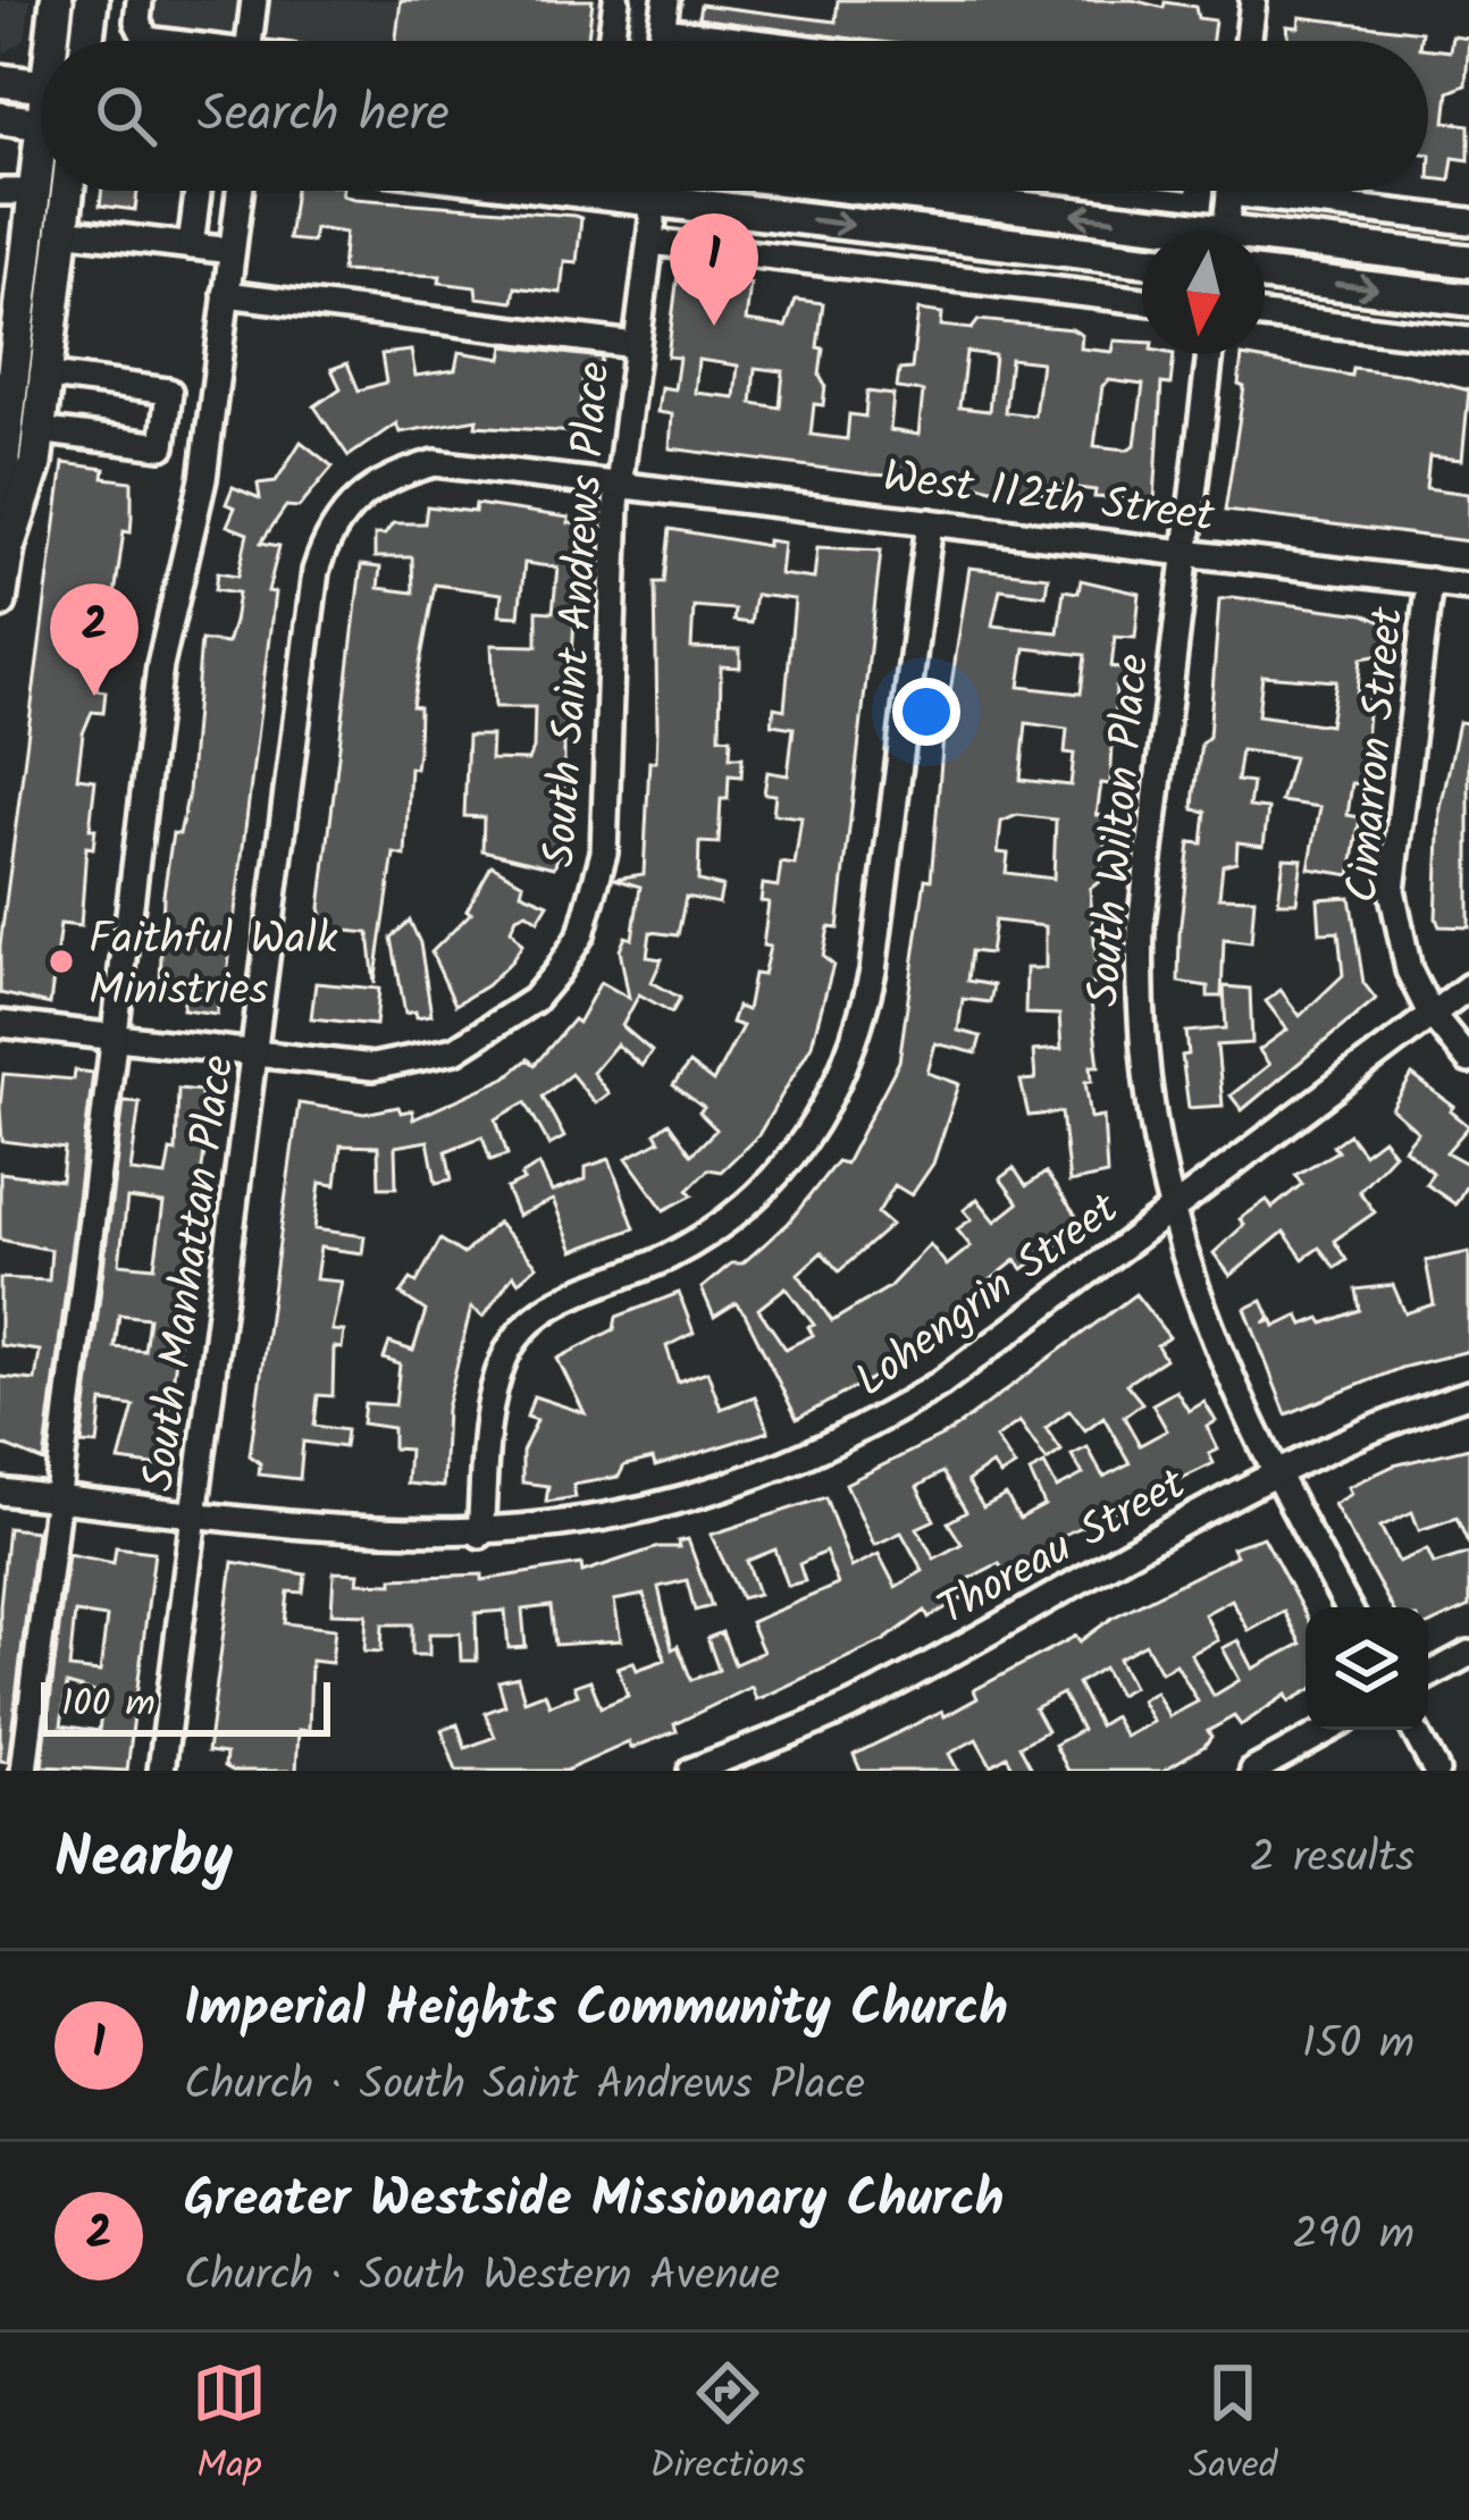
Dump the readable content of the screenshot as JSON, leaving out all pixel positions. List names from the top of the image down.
{
  "streets": {
    "street": [
      "West 112th Street",
      "South Saint Andrews Place",
      "Cimarron Street",
      "South Wilton Place",
      "South Manhattan Place",
      "Lohengrin Street",
      "Thoreau Street"
    ]
  },
  "crossings": [
    ["West 112th Street", "South Saint Andrews Place"],
    ["West 112th Street", "Cimarron Street"],
    ["West 112th Street", "South Wilton Place"],
    ["West 112th Street", "South Manhattan Place"],
    ["South Saint Andrews Place", "South Manhattan Place"],
    ["Cimarron Street", "Lohengrin Street"],
    ["South Wilton Place", "Lohengrin Street"],
    ["South Wilton Place", "Thoreau Street"],
    ["South Manhattan Place", "Lohengrin Street"]
  ],
  "places": ["Faithful Walk Ministries"],
  "scale_bar": "100 m",
  "north": "bottom",
  "page": {
    "search": "Search here",
    "pins": ["1", "2"],
    "scale": "100 m",
    "heading": ["Nearby", "2 results"],
    "list": [
      {
        "mark": "1",
        "name": "Imperial Heights Community Church",
        "note": "Church · South Saint Andrews Place",
        "value": "150 m"
      },
      {
        "mark": "2",
        "name": "Greater Westside Missionary Church",
        "note": "Church · South Western Avenue",
        "value": "290 m"
      }
    ],
    "nav": ["Map", "Directions", "Saved"]
  }
}
